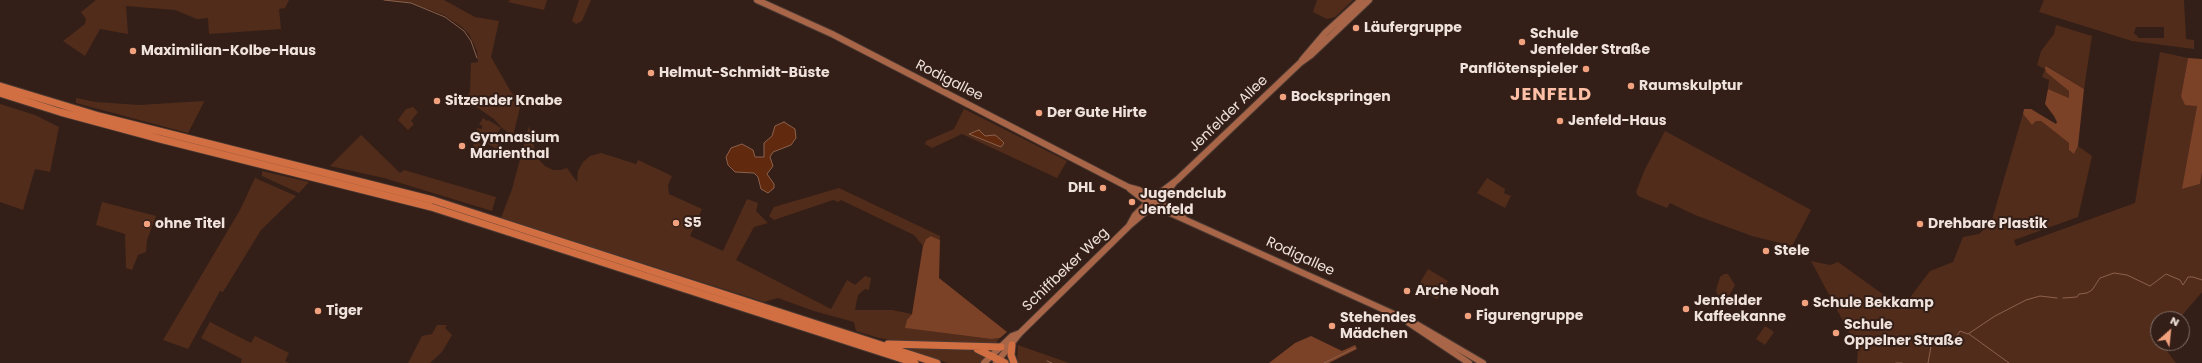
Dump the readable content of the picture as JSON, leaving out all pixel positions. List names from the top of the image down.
{
  "streets": {
    "main road": ["Rodigallee", "Jenfelder Allee", "Schiffbeker Weg"]
  },
  "crossings": [
    ["Rodigallee", "Jenfelder Allee"],
    ["Rodigallee", "Schiffbeker Weg"],
    ["Jenfelder Allee", "Schiffbeker Weg"]
  ],
  "districts": ["JENFELD"],
  "places": [
    "Läufergruppe",
    "Schule Jenfelder Straße",
    "Maximilian-Kolbe-Haus",
    "Panflötenspieler",
    "Helmut-Schmidt-Büste",
    "Raumskulptur",
    "Bockspringen",
    "Sitzender Knabe",
    "Der Gute Hirte",
    "Jenfeld-Haus",
    "Gymnasium Marienthal",
    "DHL",
    "Jugendclub Jenfeld",
    "S5",
    "ohne Titel",
    "Drehbare Plastik",
    "Stele",
    "Arche Noah",
    "Schule Bekkamp",
    "Jenfelder Kaffeekanne",
    "Tiger",
    "Figurengruppe",
    "Stehendes Mädchen",
    "Schule Oppelner Straße"
  ],
  "north": "top right"
}
